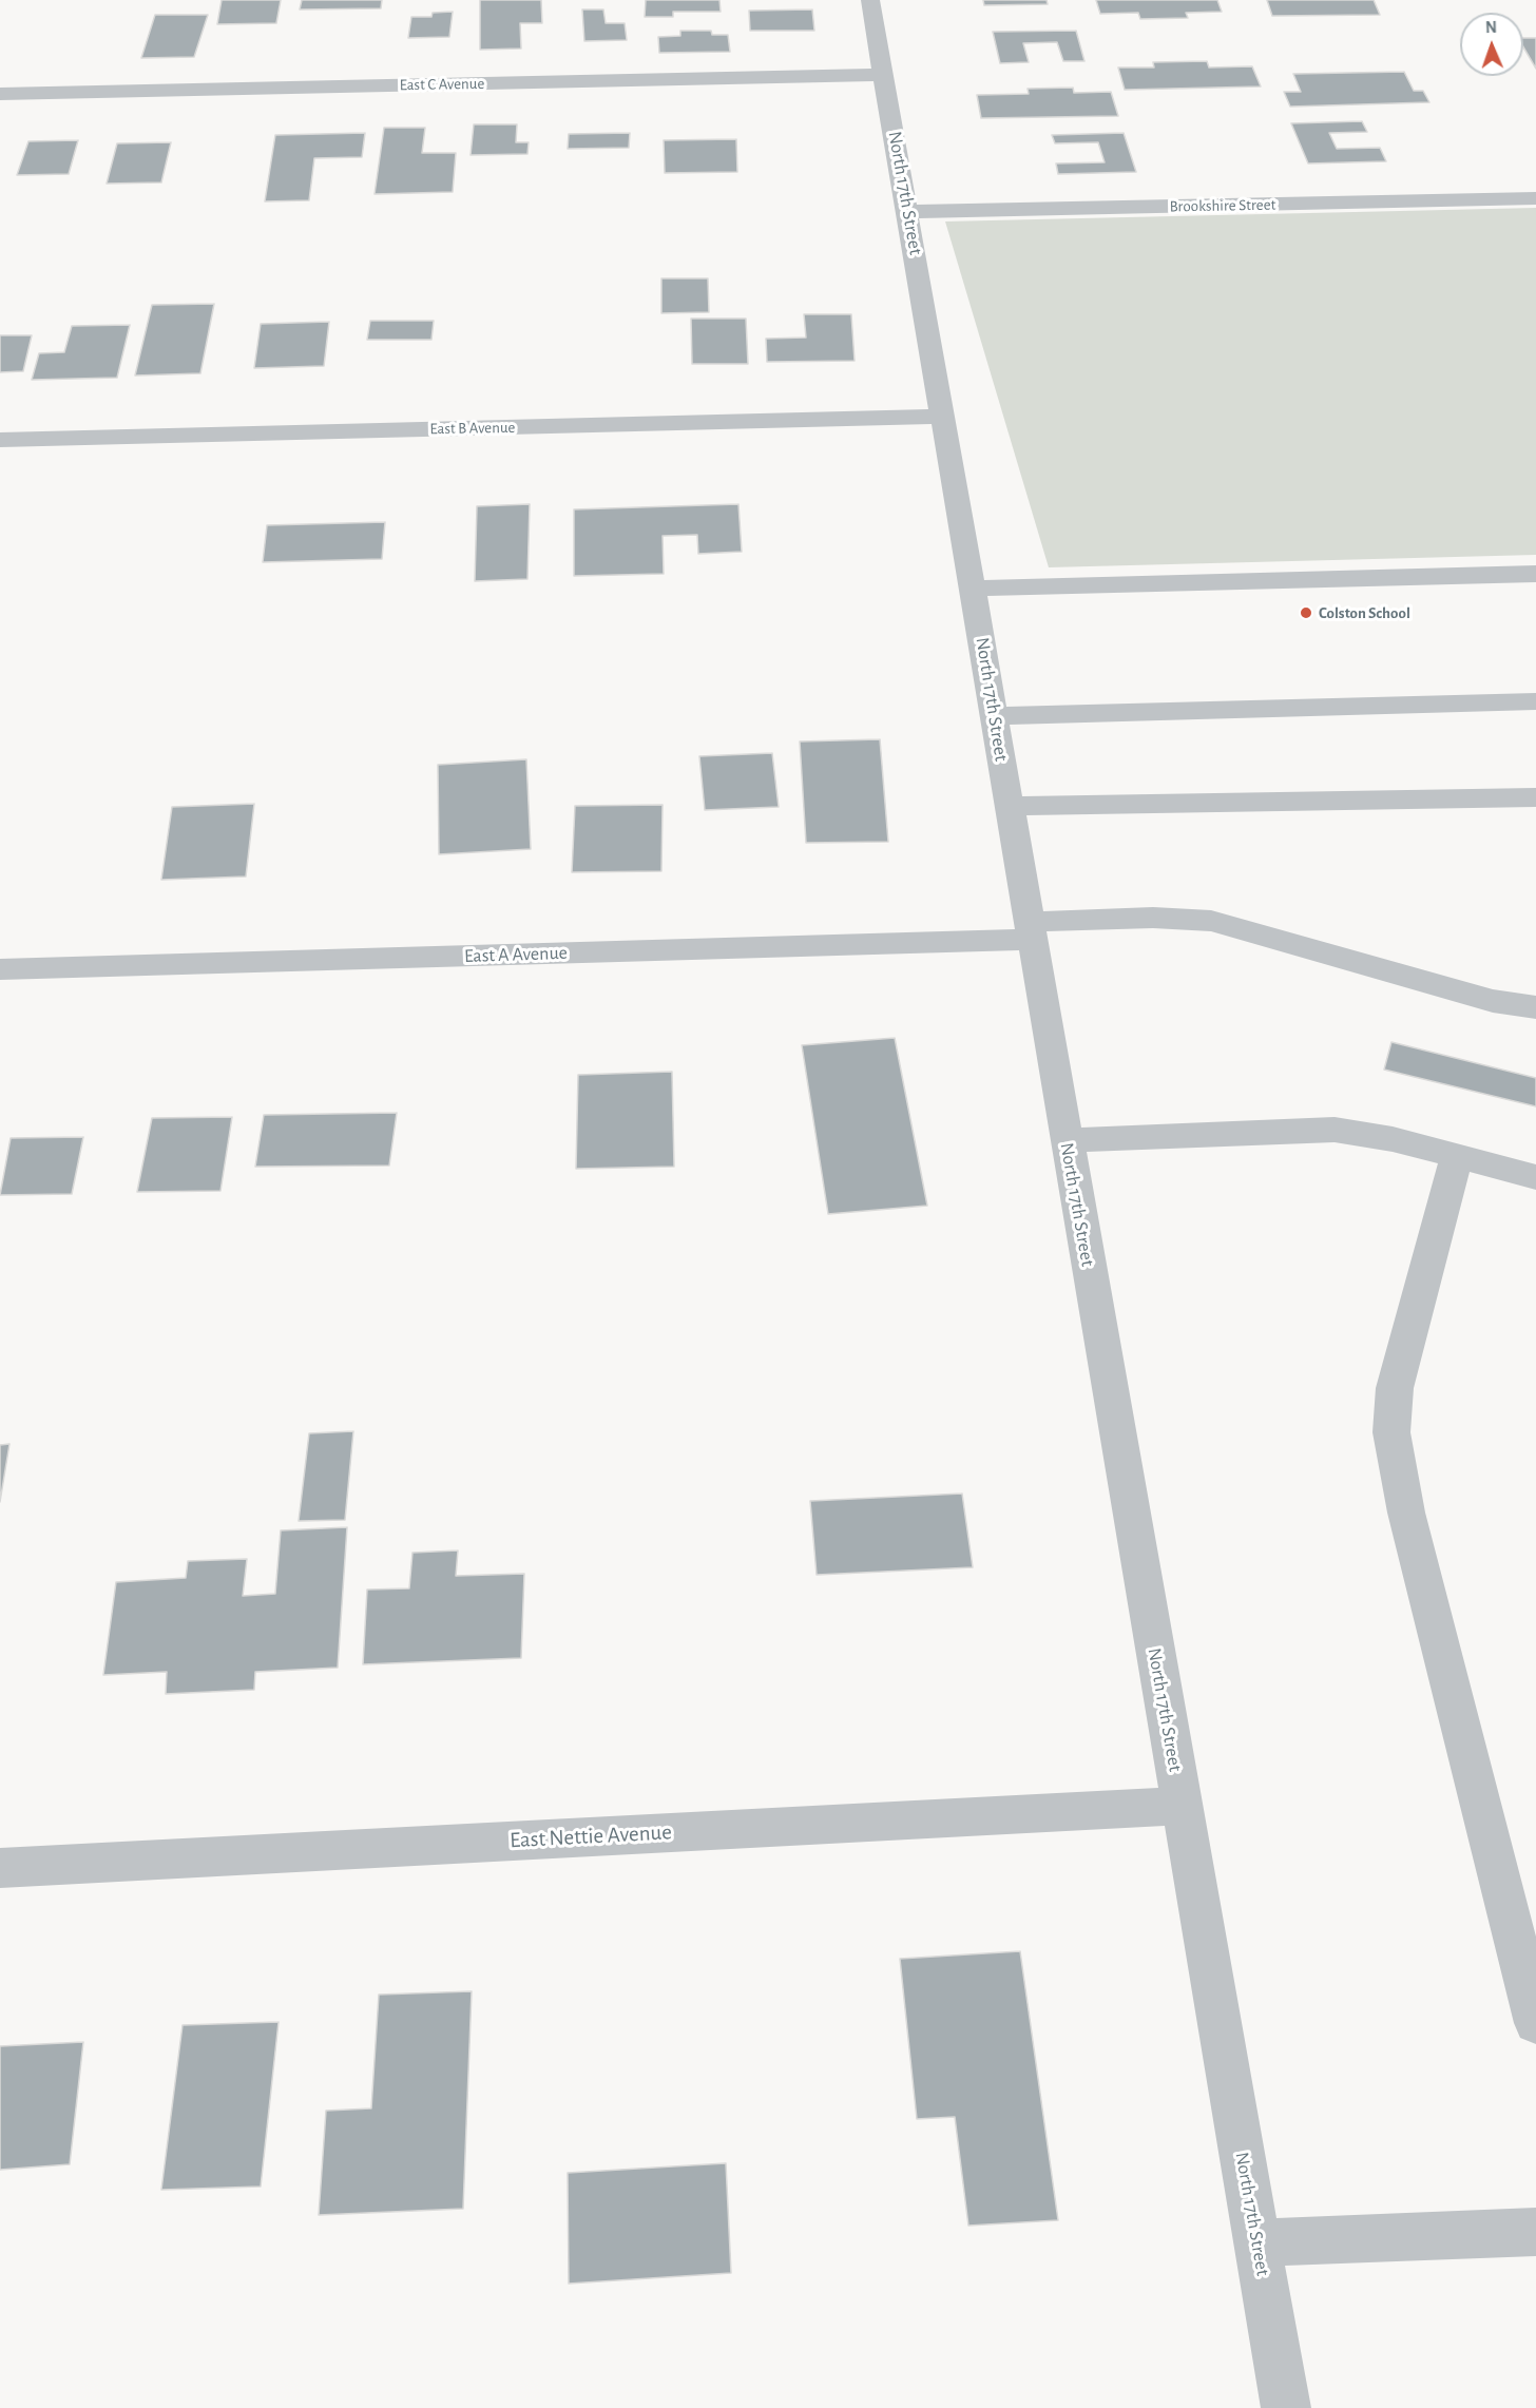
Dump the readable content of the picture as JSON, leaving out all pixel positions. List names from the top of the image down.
{
  "streets": {
    "street": [
      "East C Avenue",
      "North 17th Street",
      "Brookshire Street",
      "East B Avenue",
      "East A Avenue",
      "East Nettie Avenue"
    ]
  },
  "crossings": [
    ["East C Avenue", "North 17th Street"],
    ["North 17th Street", "Brookshire Street"],
    ["North 17th Street", "East B Avenue"],
    ["North 17th Street", "East A Avenue"],
    ["North 17th Street", "East Nettie Avenue"]
  ],
  "places": ["Colston School"],
  "north": "top"
}
